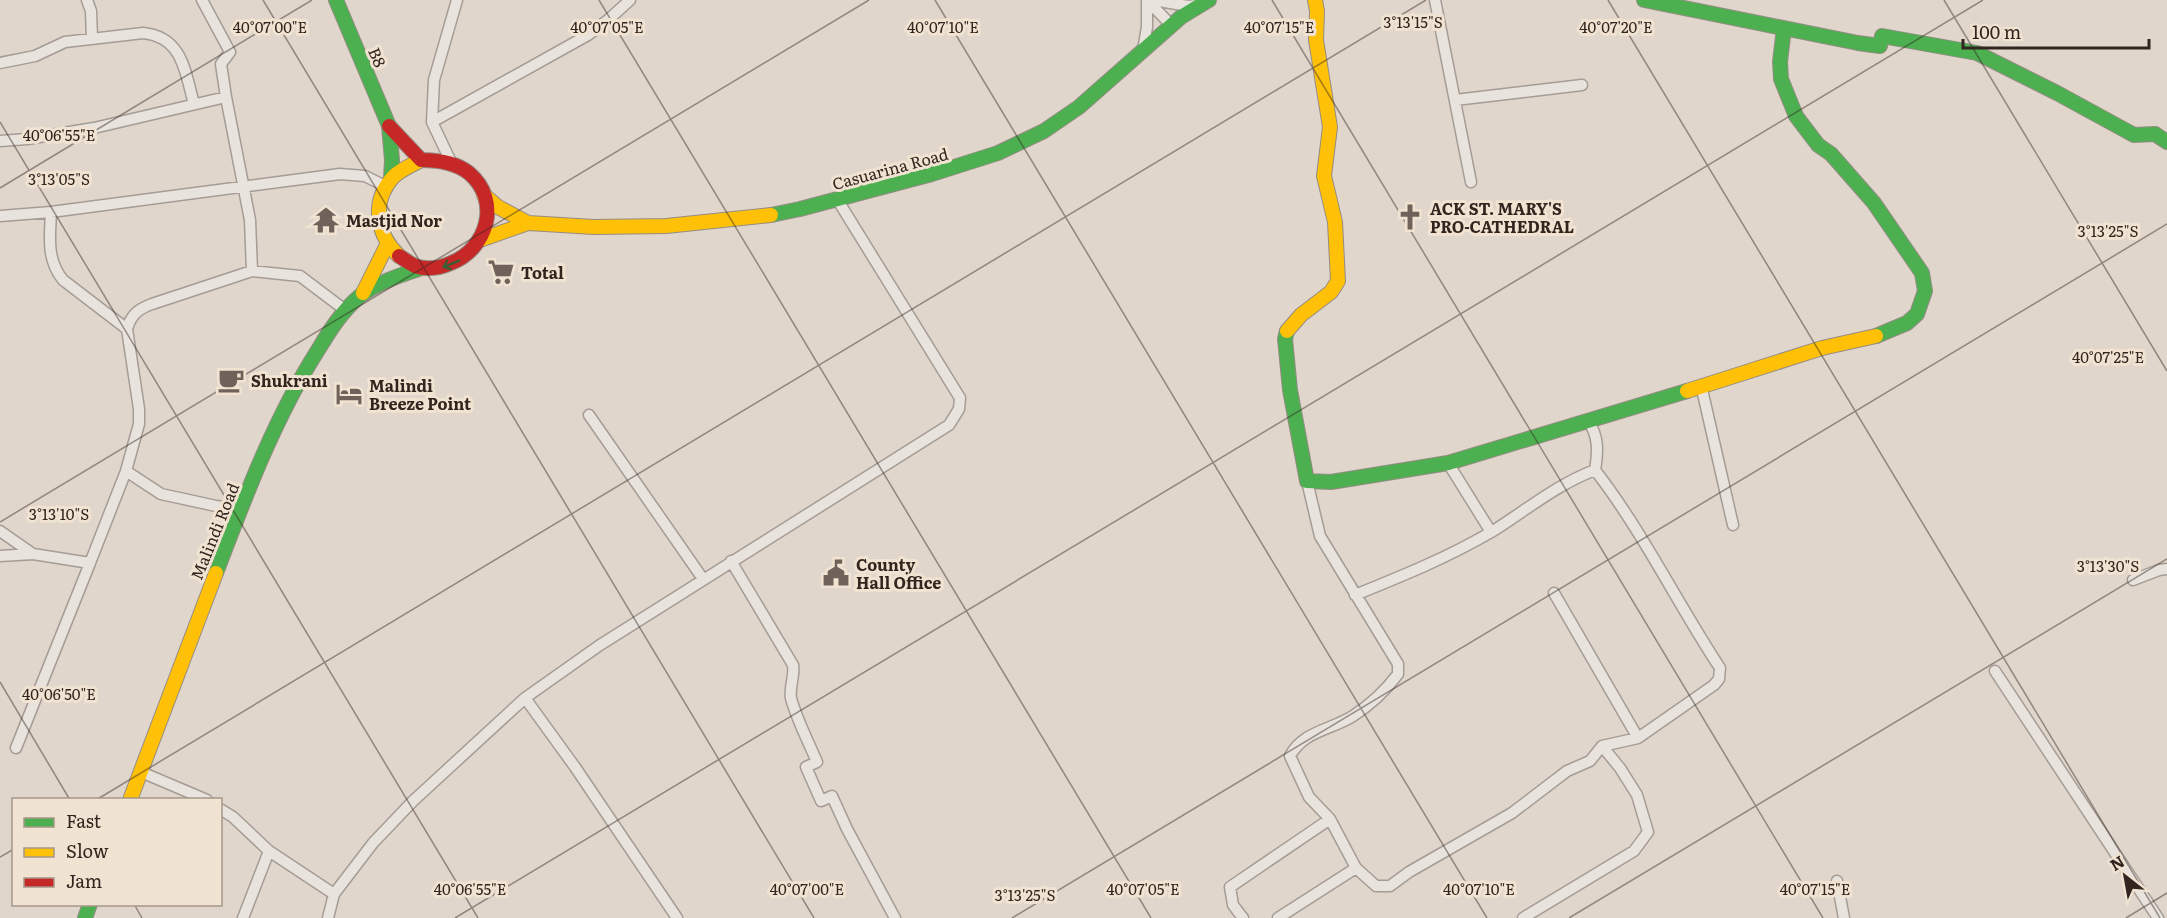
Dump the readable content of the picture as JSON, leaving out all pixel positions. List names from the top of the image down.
{
  "streets": {
    "main road": ["B8", "Casuarina Road", "Malindi Road"]
  },
  "places": {
    "church": ["ACK ST. MARY'S PRO-CATHEDRAL"],
    "temple": ["Mastjid Nor"],
    "supermarket": ["Total"],
    "cafe": ["Shukrani"],
    "hotel": ["Malindi Breeze Point"],
    "public building": ["County Hall Office"]
  },
  "legend": ["Fast", "Slow", "Jam"],
  "scale_bar": "100 m",
  "north": "top left",
  "coordinates": [
    "3°13'15\"S",
    "40°07'00\"E",
    "40°07'05\"E",
    "40°07'10\"E",
    "40°07'15\"E",
    "40°07'20\"E",
    "40°06'55\"E",
    "3°13'05\"S",
    "3°13'25\"S",
    "40°07'25\"E",
    "3°13'10\"S",
    "3°13'30\"S",
    "40°06'50\"E"
  ]
}
